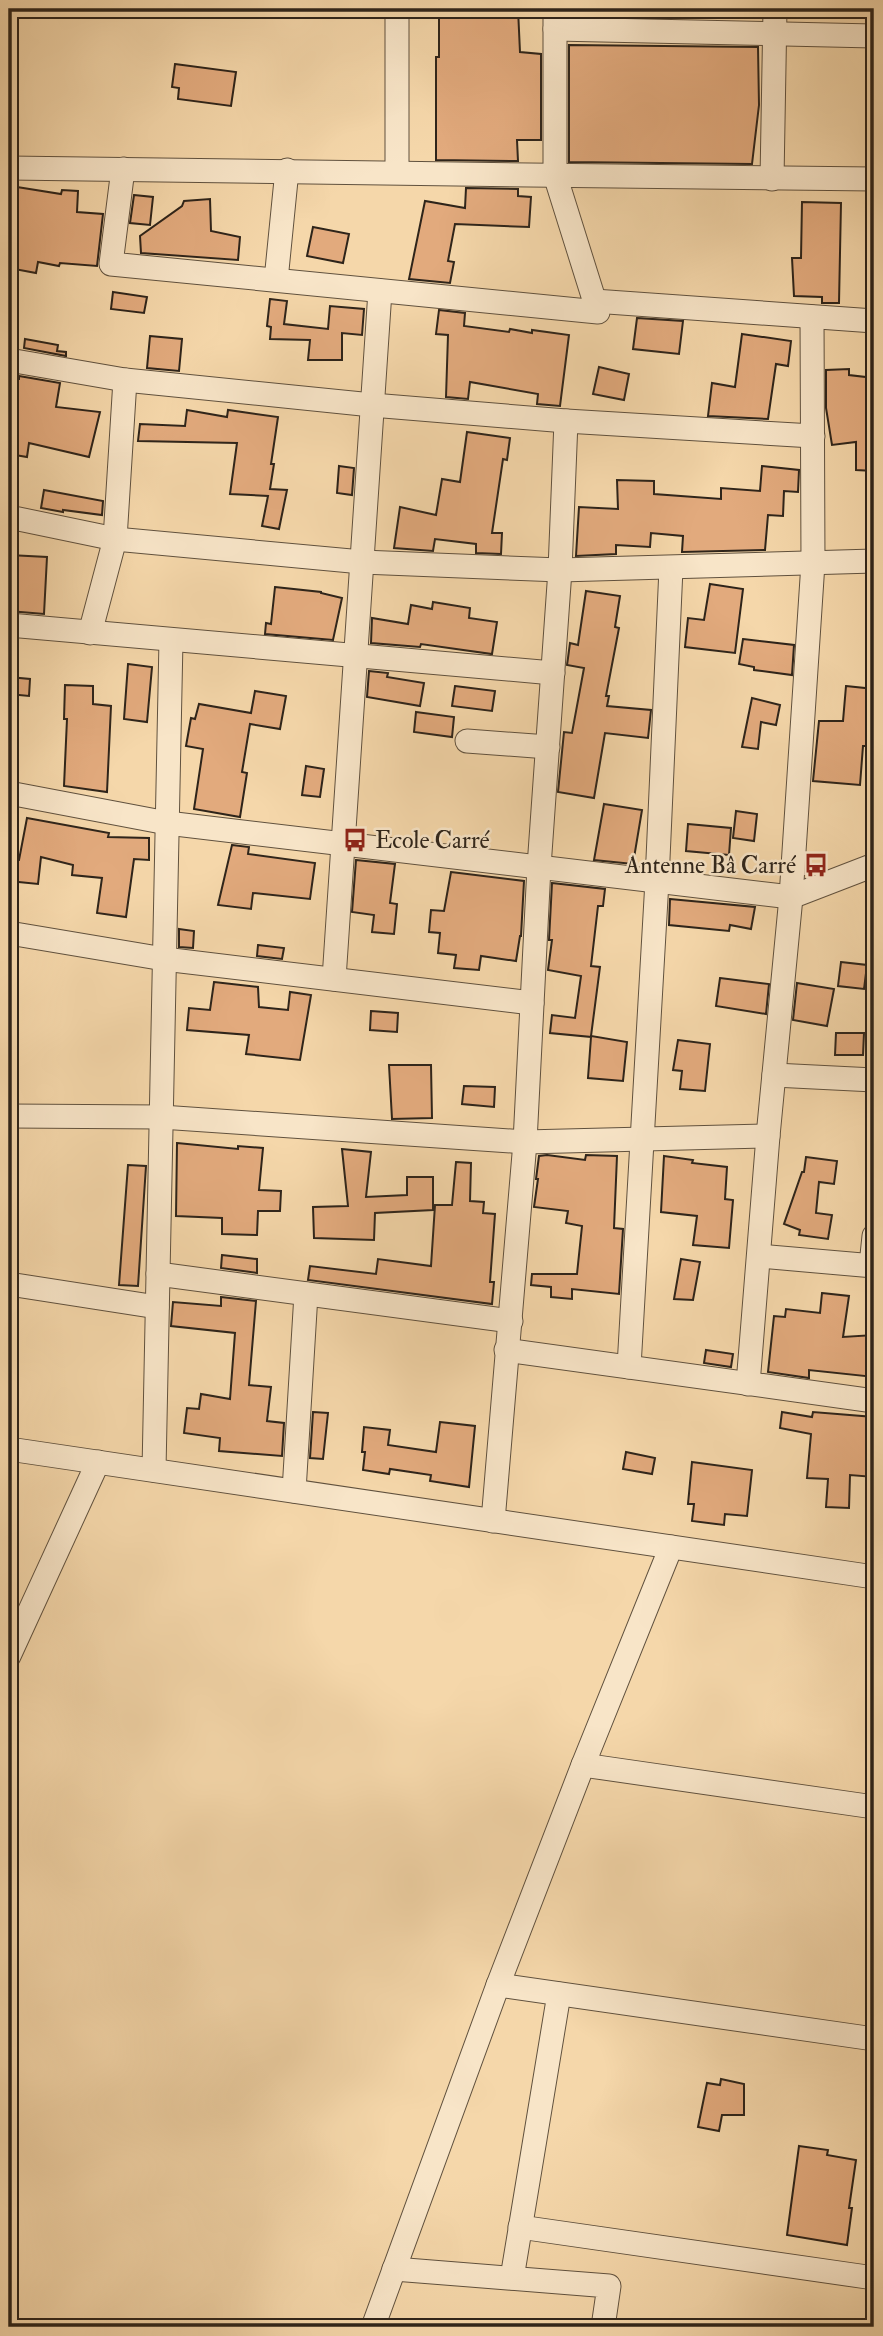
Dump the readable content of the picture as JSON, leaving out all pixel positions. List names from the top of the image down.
{
  "places": {
    "bus stop": ["Ecole Carré", "Antenne Bâ Carré"]
  }
}
